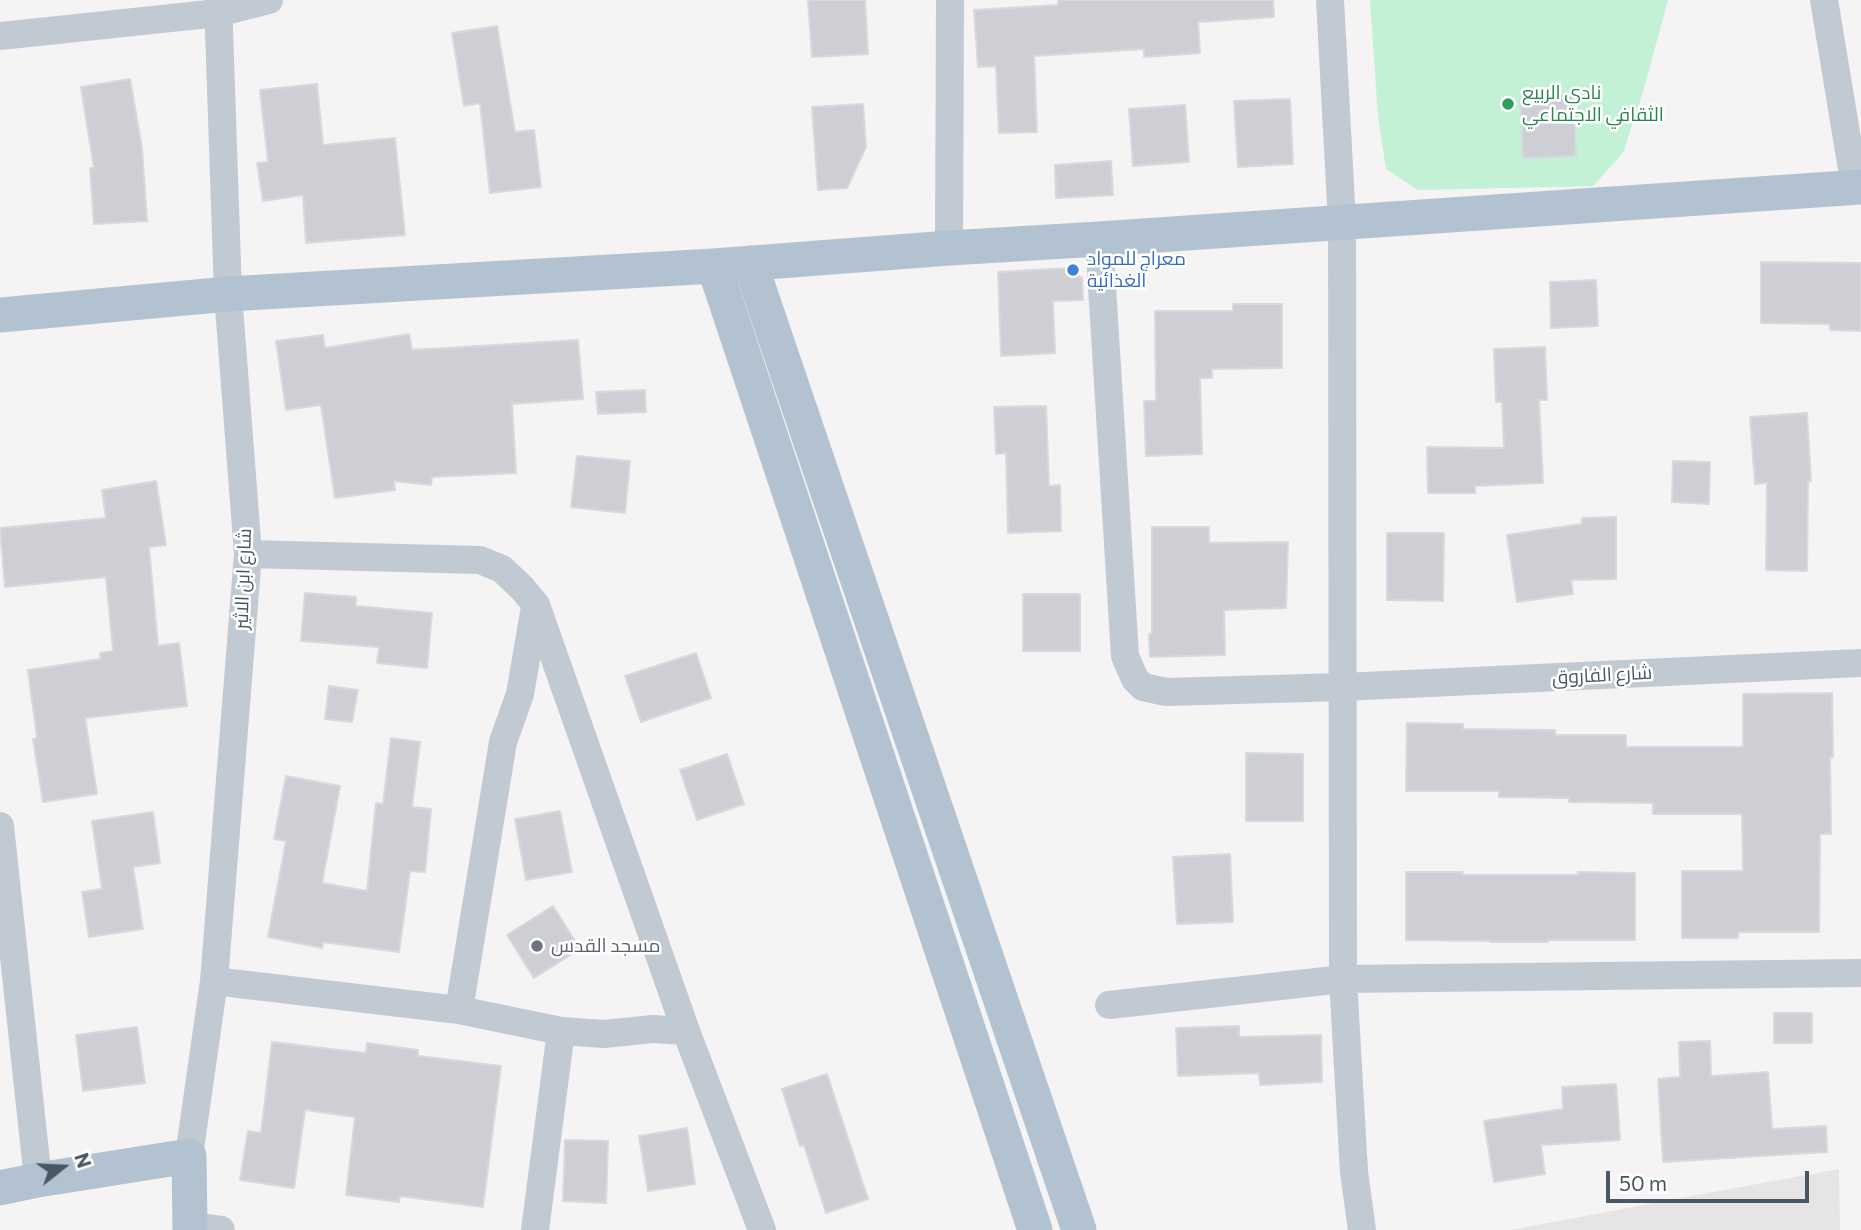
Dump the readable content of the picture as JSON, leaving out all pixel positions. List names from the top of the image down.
{
  "streets": {
    "street": ["شارع ابن الاثير", "شارع الفاروق"]
  },
  "places": ["نادي الربيع الثقافي الاجتماعي", "معراج للمواد الغذائية", "مسجد القدس"],
  "scale_bar": "50 m",
  "north": "right"
}
